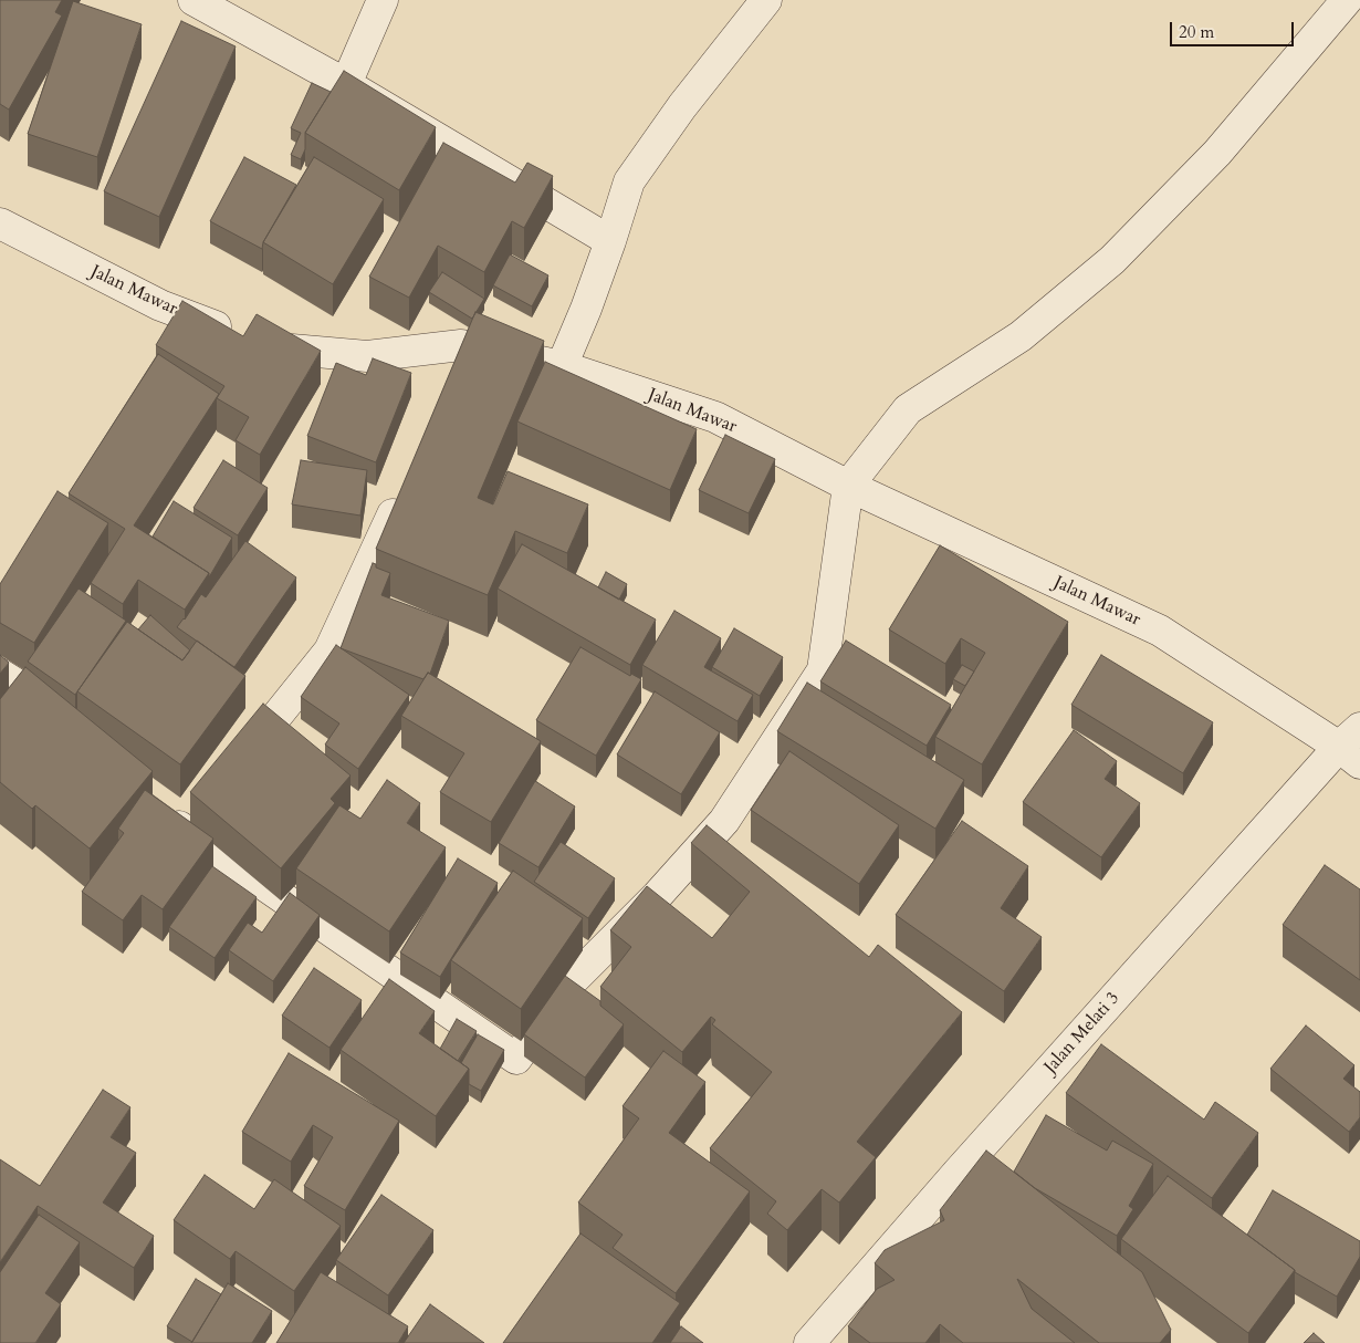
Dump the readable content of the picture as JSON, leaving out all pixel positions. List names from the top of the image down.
{
  "streets": {
    "street": ["Jalan Mawar", "Jalan Melati 3"]
  },
  "crossings": [
    ["Jalan Mawar", "Jalan Melati 3"]
  ],
  "scale_bar": "20 m"
}
